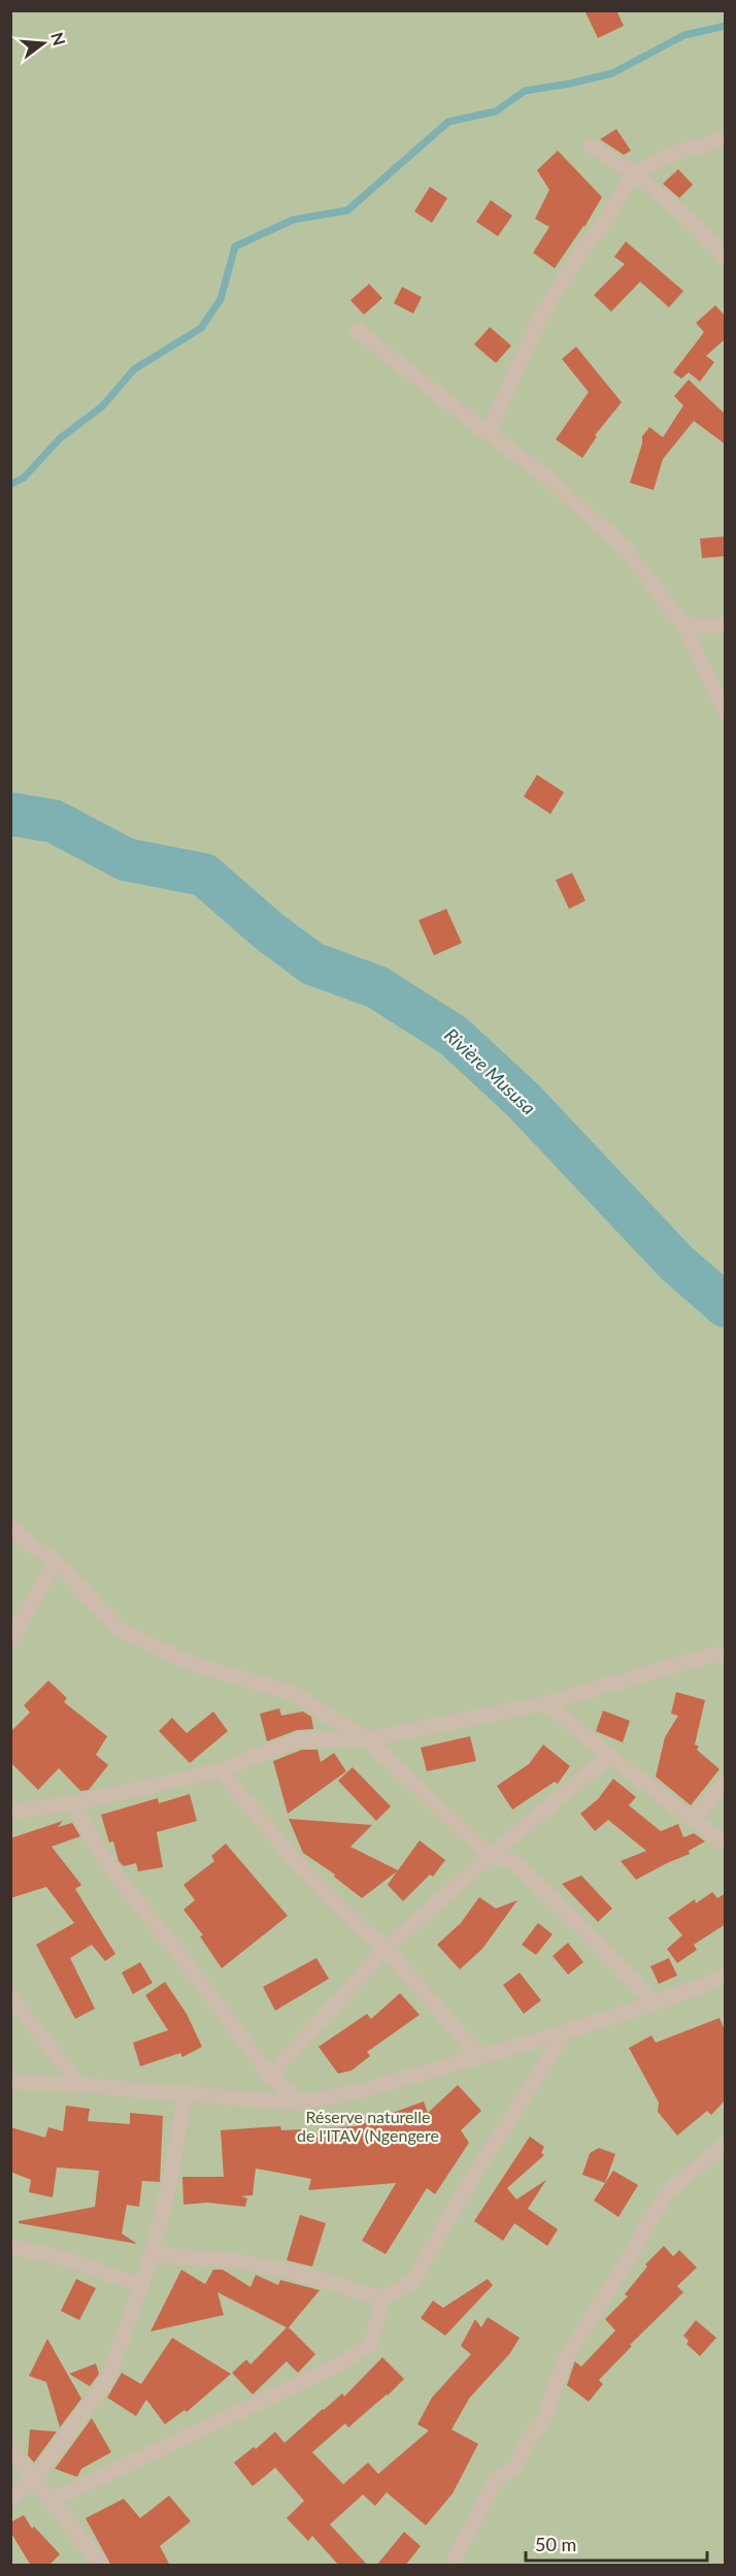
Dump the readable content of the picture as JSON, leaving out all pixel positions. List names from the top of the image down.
{
  "water": ["Rivière Mususa"],
  "parks": ["Réserve naturelle de l'ITAV (Ngengere"],
  "scale_bar": "50 m",
  "north": "right"
}
